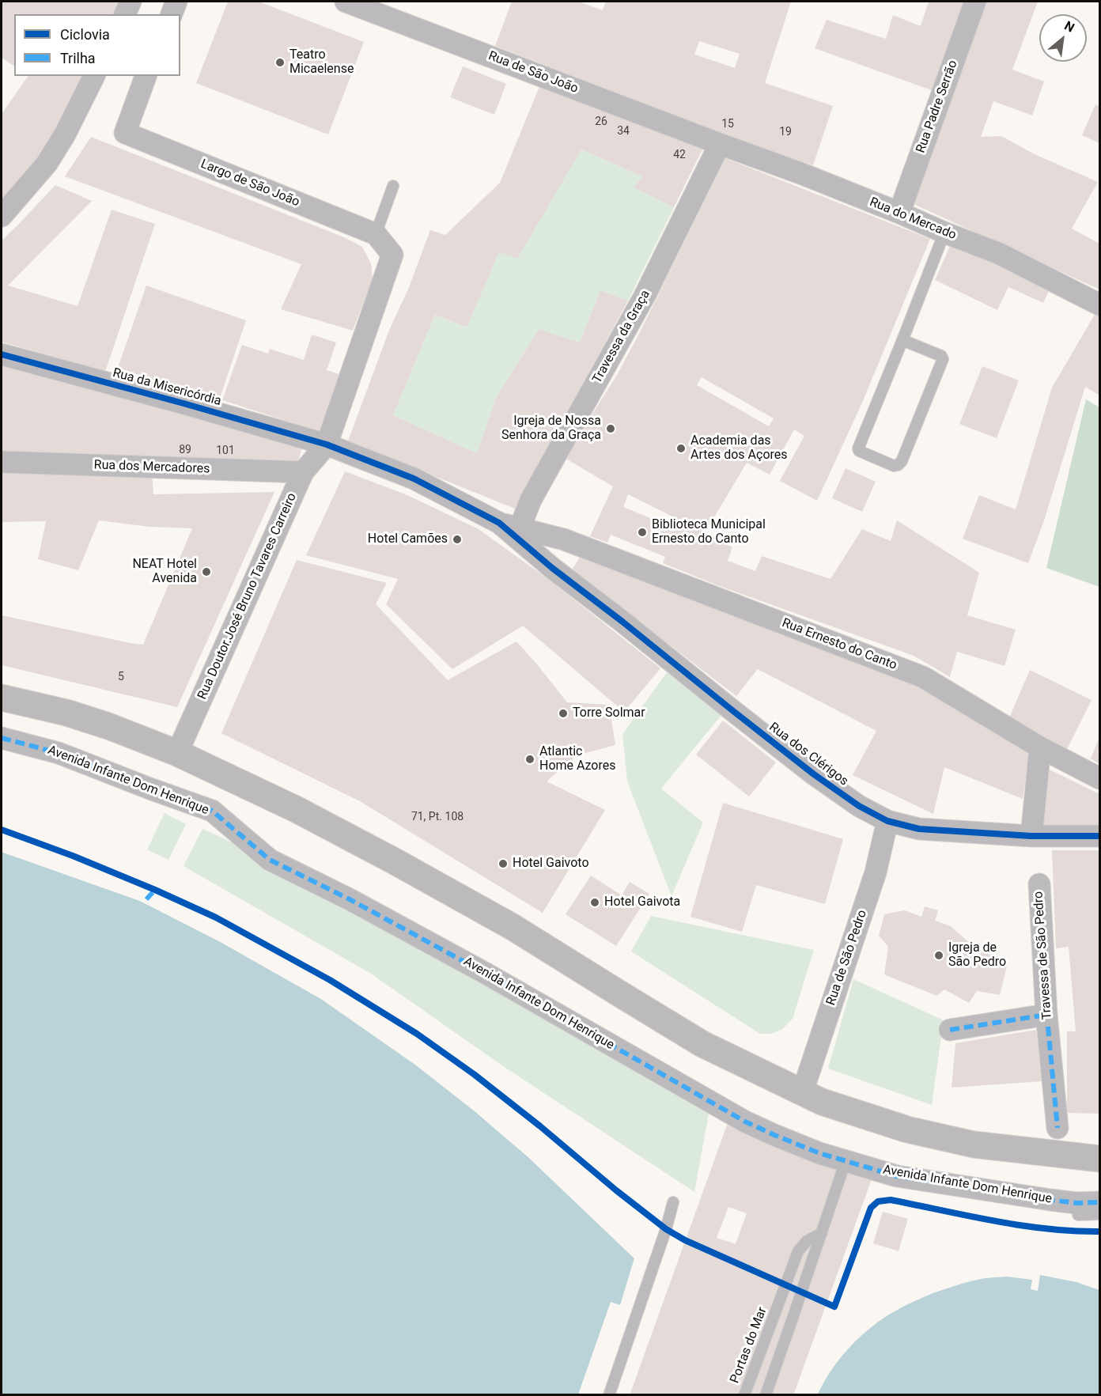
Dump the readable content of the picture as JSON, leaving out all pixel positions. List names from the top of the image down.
{
  "streets": {
    "street": [
      "Rua de São João",
      "Rua Padre Serrão",
      "Largo de São João",
      "Rua do Mercado",
      "Travessa da Graça",
      "Rua da Misericórdia",
      "Rua dos Mercadores",
      "Rua Doutor.José Bruno Tavares Carreiro",
      "Rua Ernesto do Canto",
      "Rua dos Clérigos",
      "Avenida Infante Dom Henrique",
      "Travessa de São Pedro",
      "Rua de São Pedro"
    ],
    "lane": ["Portas do Mar"]
  },
  "crossings": [
    ["Rua de São João", "Rua do Mercado"],
    ["Rua de São João", "Travessa da Graça"],
    ["Rua Padre Serrão", "Rua do Mercado"],
    ["Rua do Mercado", "Travessa da Graça"],
    ["Travessa da Graça", "Rua Ernesto do Canto"],
    ["Rua da Misericórdia", "Rua Doutor.José Bruno Tavares Carreiro"],
    ["Rua da Misericórdia", "Rua Ernesto do Canto"],
    ["Rua da Misericórdia", "Rua dos Clérigos"],
    ["Rua dos Mercadores", "Rua Doutor.José Bruno Tavares Carreiro"],
    ["Rua Ernesto do Canto", "Rua dos Clérigos"],
    ["Rua dos Clérigos", "Rua de São Pedro"]
  ],
  "places": [
    "Teatro Micaelense",
    "Igreja de Nossa Senhora da Graça",
    "Academia das Artes dos Açores",
    "Biblioteca Municipal Ernesto do Canto",
    "Hotel Camões",
    "NEAT Hotel Avenida",
    "Torre Solmar",
    "Atlantic Home Azores",
    "Hotel Gaivoto",
    "Hotel Gaivota",
    "Igreja de São Pedro"
  ],
  "house_numbers": [
    "26",
    "15",
    "34",
    "19",
    "42",
    "89",
    "101",
    "5",
    "71, Pt. 108"
  ],
  "legend": ["Ciclovia", "Trilha"],
  "north": "top right"
}
